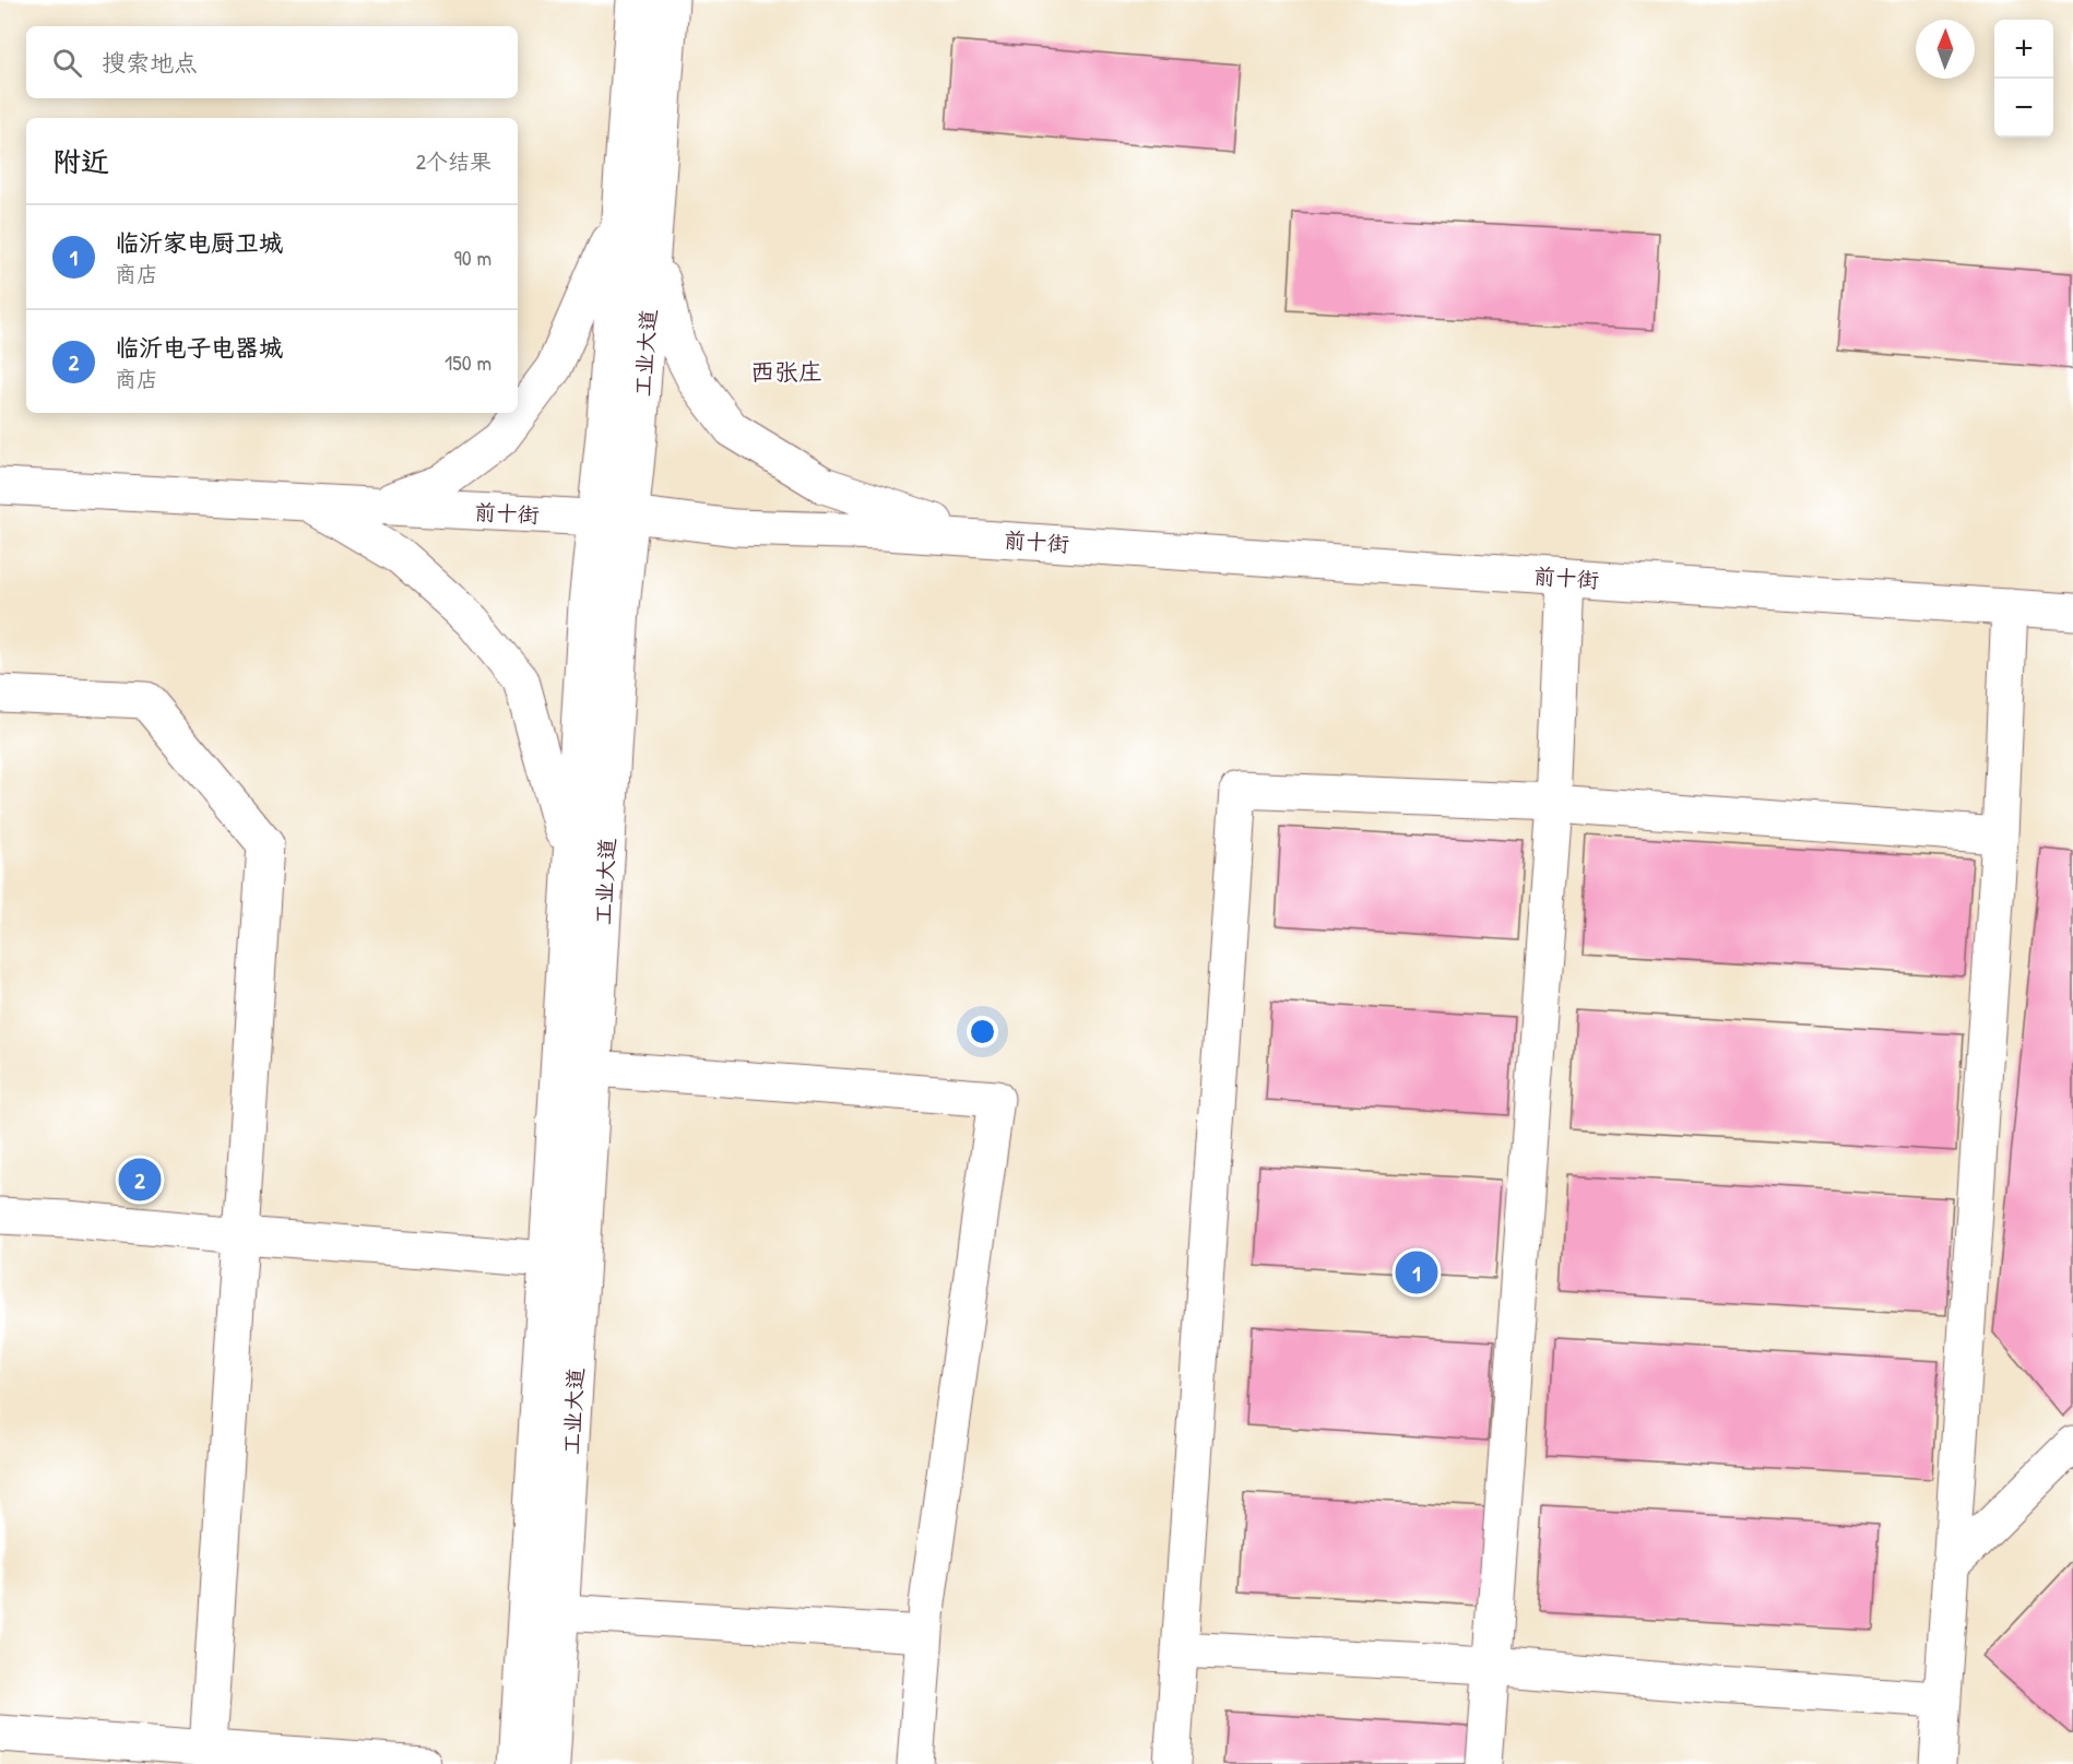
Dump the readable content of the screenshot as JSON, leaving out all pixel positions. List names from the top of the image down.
{
  "streets": {
    "main road": ["工业大道", "前十街"]
  },
  "crossings": [
    ["工业大道", "前十街"]
  ],
  "districts": ["西张庄"],
  "north": "top",
  "page": {
    "map_buttons": ["+", "−"],
    "search": "搜索地点",
    "heading": ["附近", "2个结果"],
    "list": [
      {
        "mark": "1",
        "name": "临沂家电厨卫城",
        "note": "商店",
        "value": "90 m"
      },
      {
        "mark": "2",
        "name": "临沂电子电器城",
        "note": "商店",
        "value": "150 m"
      }
    ],
    "pins": ["2", "1"]
  }
}
